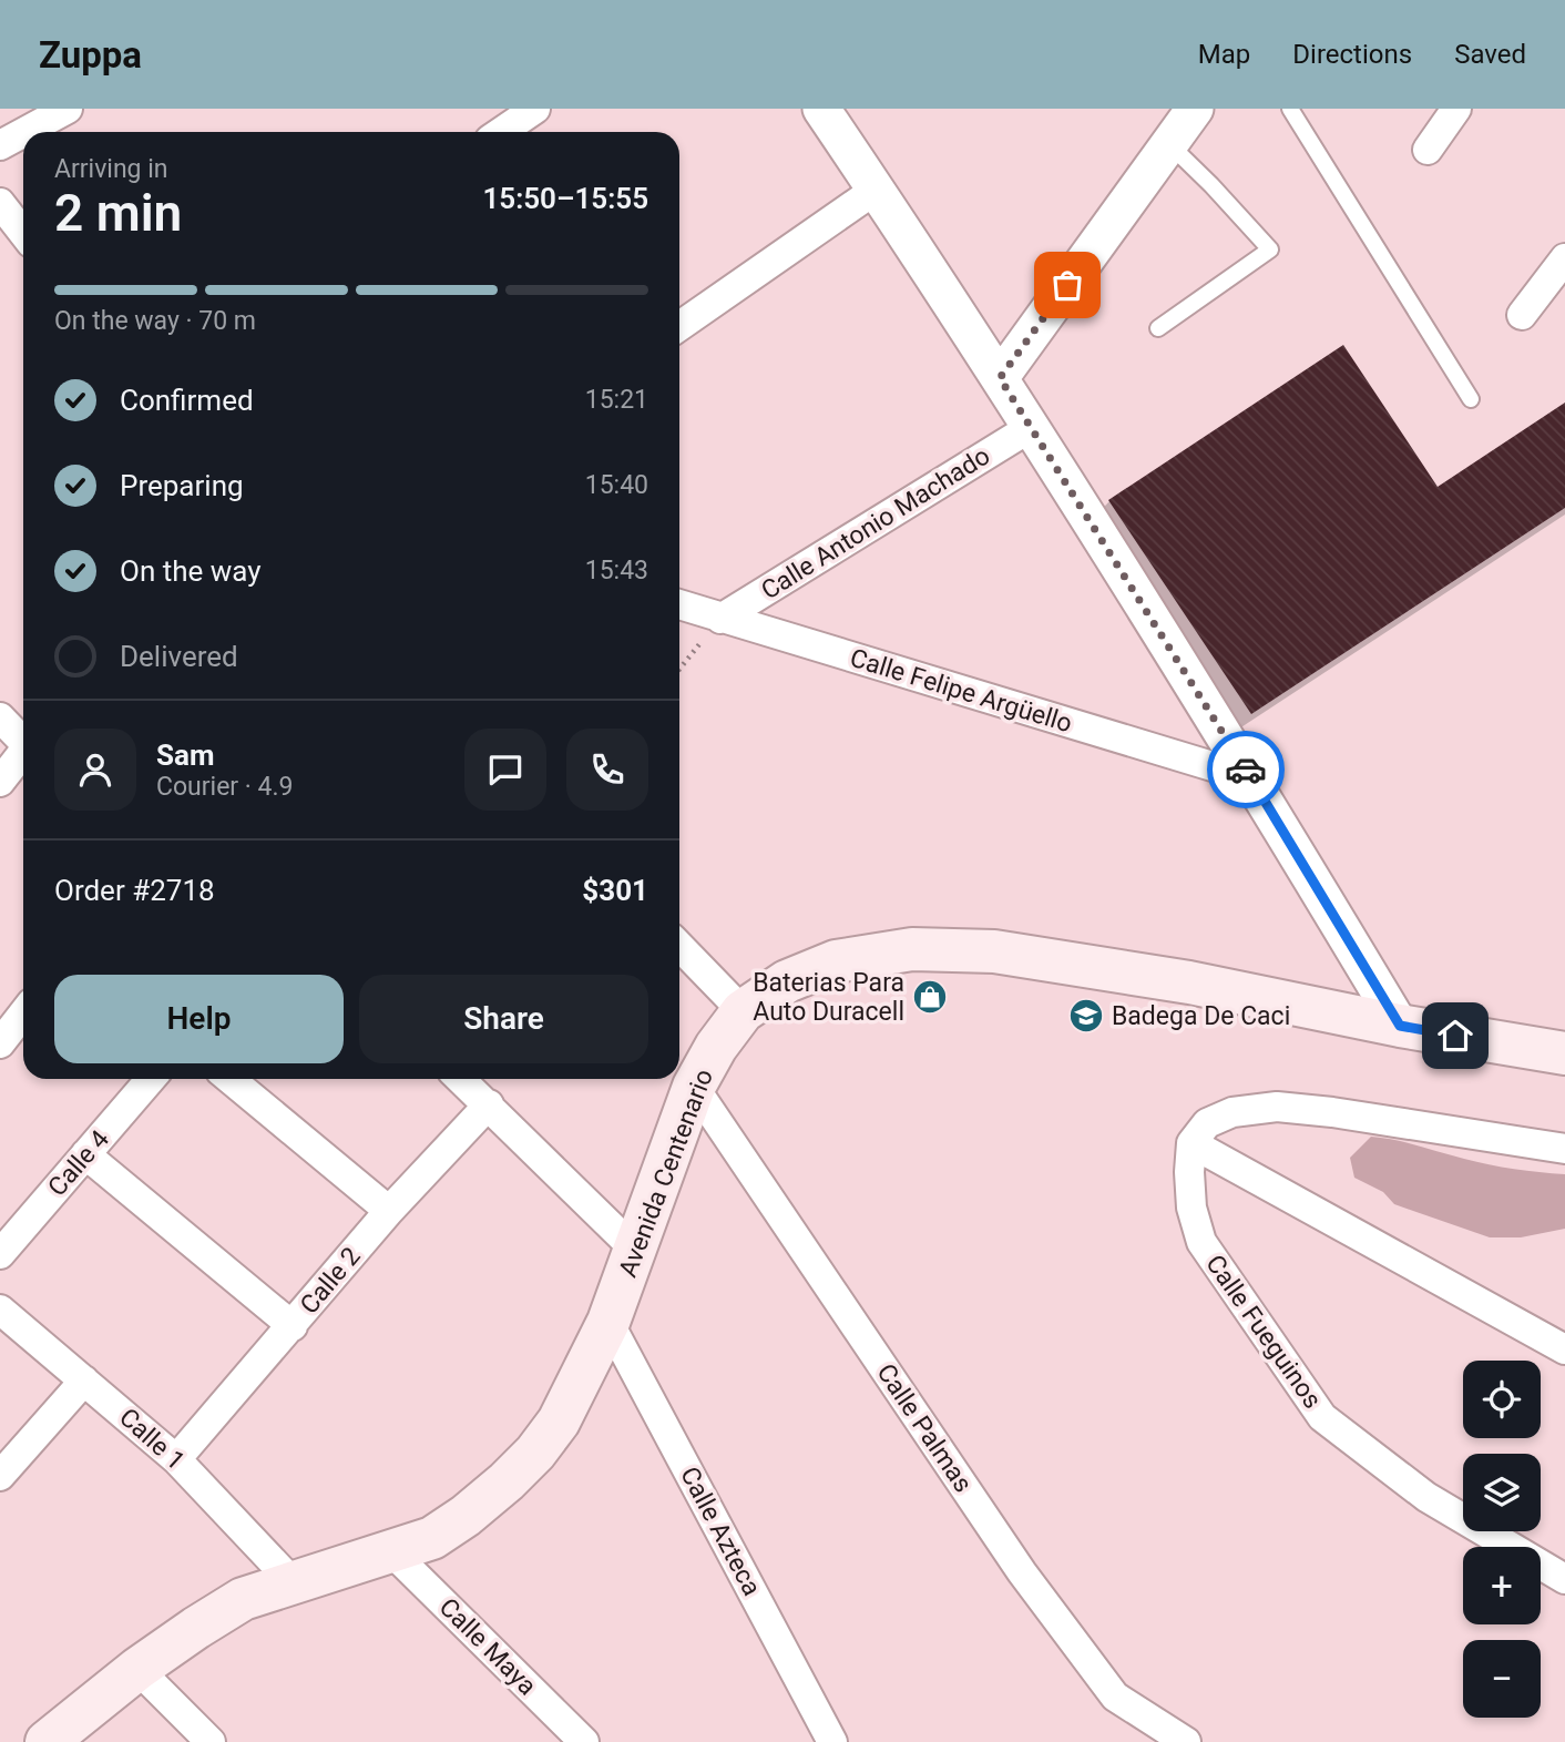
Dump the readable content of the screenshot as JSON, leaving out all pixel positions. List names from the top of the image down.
{
  "streets": {
    "main road": ["Avenida Centenario"],
    "street": [
      "Calle Antonio Machado",
      "Calle Felipe Argüello",
      "Calle 4",
      "Calle 2",
      "Calle Fueguinos",
      "Calle Palmas",
      "Calle 1",
      "Calle Azteca",
      "Calle Maya"
    ]
  },
  "crossings": [
    ["Calle Antonio Machado", "Calle Felipe Argüello"],
    ["Avenida Centenario", "Calle Palmas"],
    ["Avenida Centenario", "Calle 1"],
    ["Avenida Centenario", "Calle Azteca"],
    ["Avenida Centenario", "Calle Maya"],
    ["Calle 2", "Calle 1"]
  ],
  "places": {
    "shop": ["Baterias Para Auto Duracell"],
    "school or university": ["Badega De Caci"]
  },
  "page": {
    "header": "Zuppa",
    "nav": ["Map", "Directions", "Saved"],
    "heading": ["2 min", "Arriving in", "15:50–15:55"],
    "panel": [
      "Sam",
      "Courier · 4.9",
      "Order #2718",
      "$301"
    ],
    "bar": "On the way · 70 m",
    "list": [
      ["Confirmed", "15:21"],
      ["Preparing", "15:40"],
      ["On the way", "15:43"],
      "Delivered"
    ],
    "buttons": ["Help", "Share"],
    "map_buttons": ["+", "−"]
  }
}
